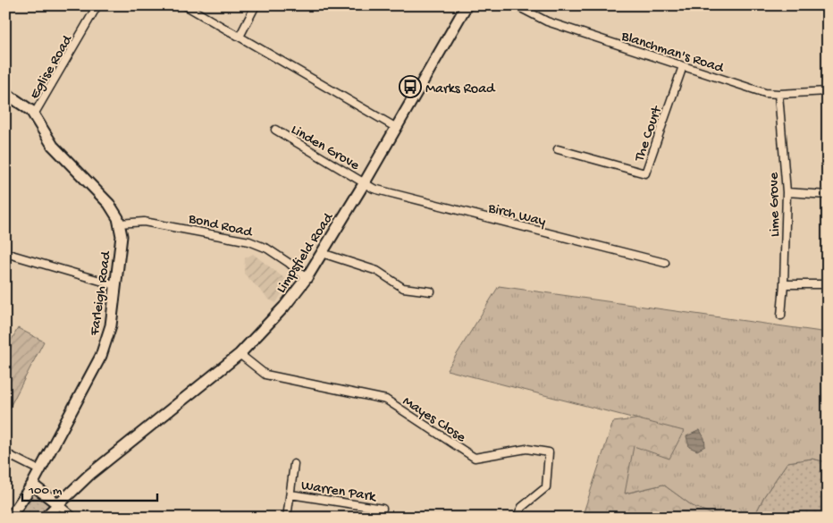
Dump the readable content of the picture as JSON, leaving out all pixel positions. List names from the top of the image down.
{
  "streets": {
    "main road": ["Limpsfield Road", "Farleigh Road"],
    "street": [
      "Blanchman's Road",
      "Eglise Road",
      "The Court",
      "Linden Grove",
      "Lime Grove",
      "Birch Way",
      "Bond Road",
      "Mayes Close",
      "Warren Park"
    ]
  },
  "crossings": [
    ["Blanchman's Road", "The Court"],
    ["Blanchman's Road", "Lime Grove"],
    ["Eglise Road", "Farleigh Road"],
    ["Linden Grove", "Birch Way"],
    ["Linden Grove", "Limpsfield Road"],
    ["Birch Way", "Limpsfield Road"],
    ["Bond Road", "Limpsfield Road"],
    ["Bond Road", "Farleigh Road"],
    ["Limpsfield Road", "Mayes Close"]
  ],
  "places": {
    "bus stop": ["Marks Road"]
  },
  "scale_bar": "100 m"
}
